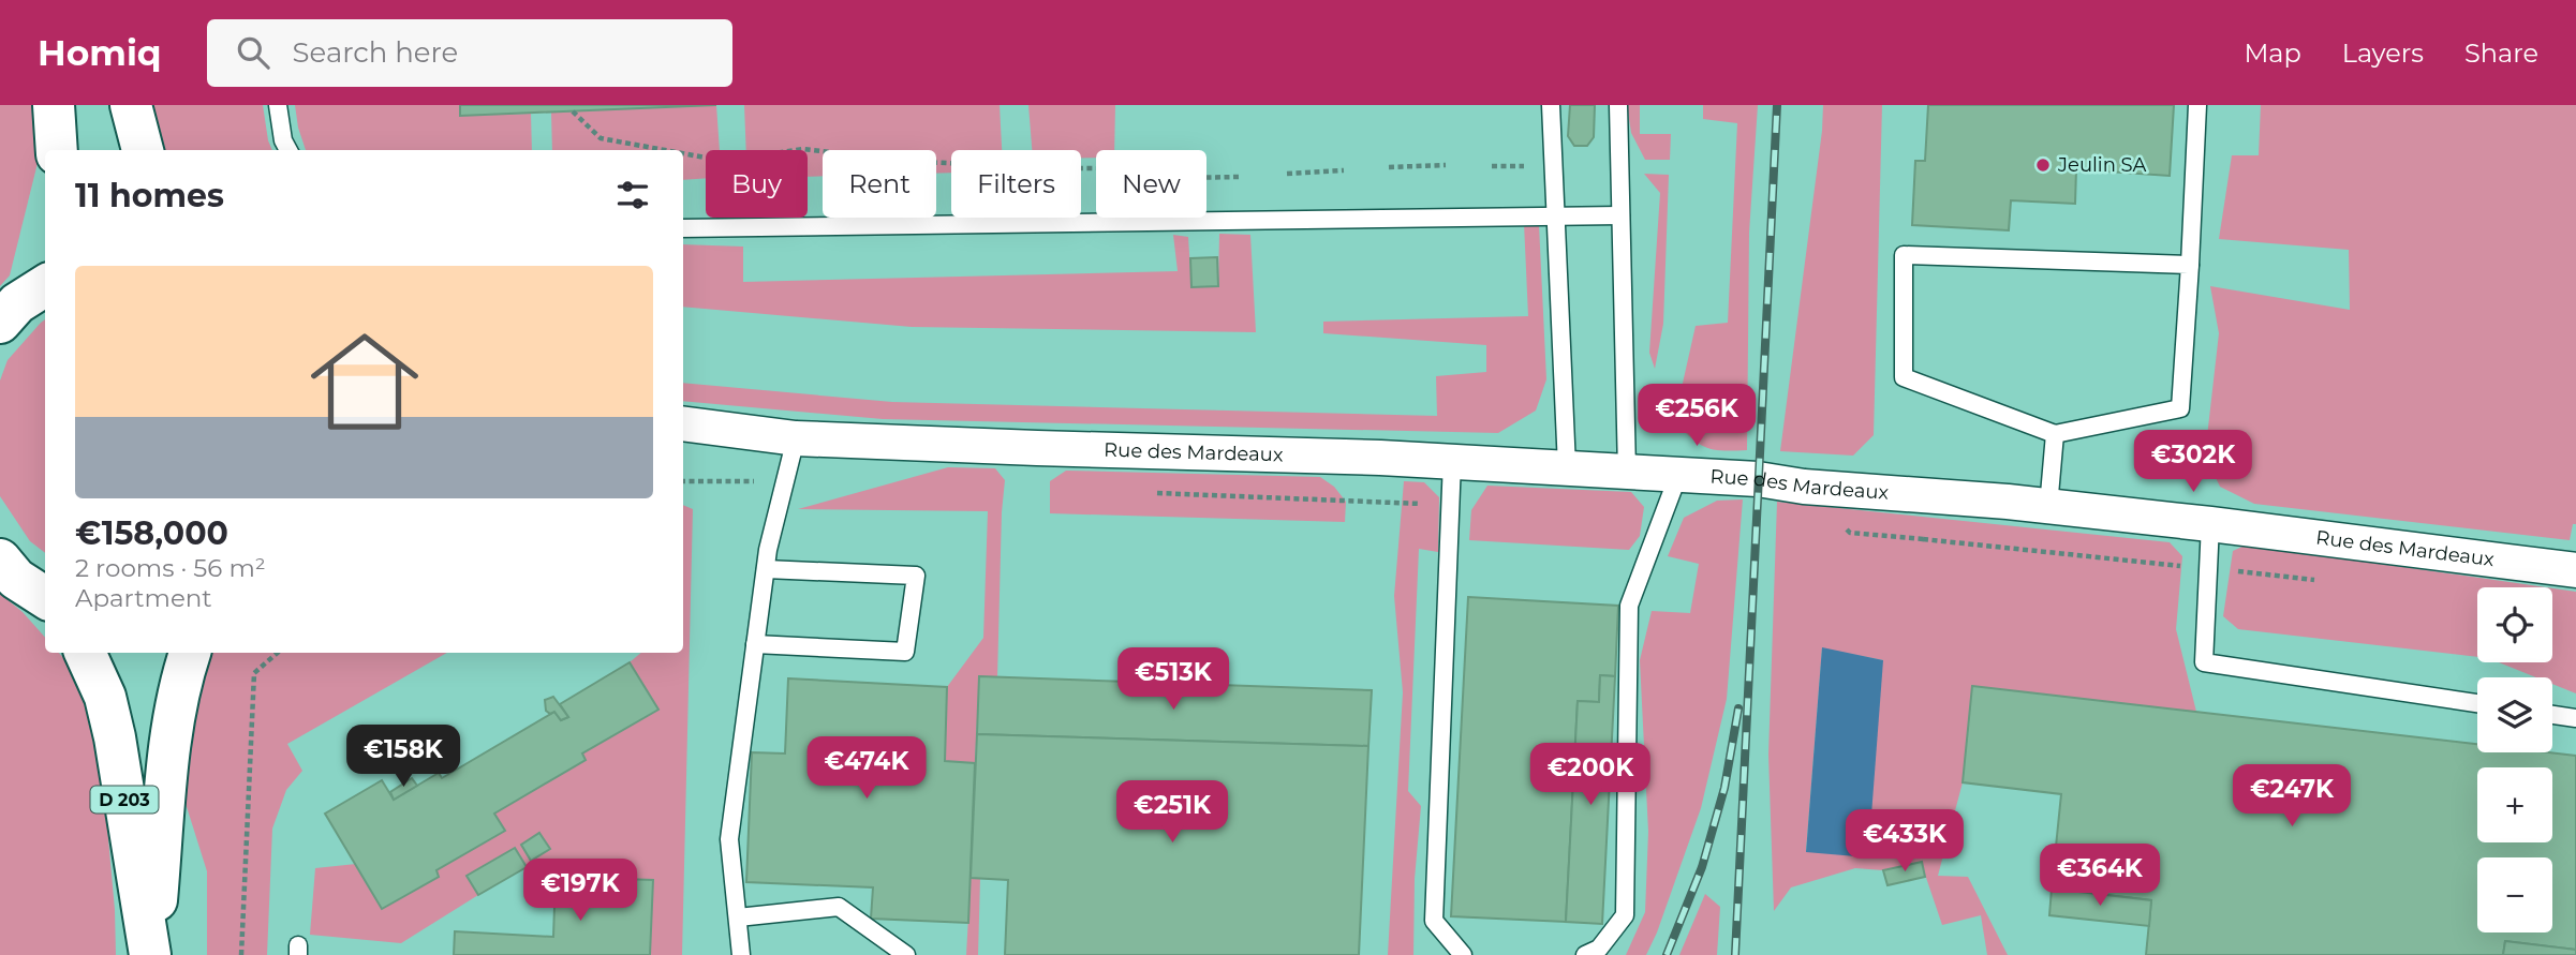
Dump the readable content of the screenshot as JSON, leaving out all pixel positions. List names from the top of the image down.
{
  "streets": {
    "main road": ["D 203"],
    "street": ["Rue des Mardeaux"]
  },
  "places": ["Jeulin SA"],
  "page": {
    "header": "Homiq",
    "search": "Search here",
    "nav": ["Map", "Layers", "Share"],
    "chip": [
      "Buy",
      "Rent",
      "Filters",
      "New"
    ],
    "heading": "11 homes",
    "list": [
      {
        "name": "€158,000",
        "note": "2 rooms · 56 m² · Apartment"
      }
    ],
    "price": [
      "€256K",
      "€302K",
      "€513K",
      "€158K",
      "€474K",
      "€200K",
      "€247K",
      "€251K",
      "€433K",
      "€364K",
      "€197K"
    ],
    "map_buttons": ["+", "−"]
  }
}
